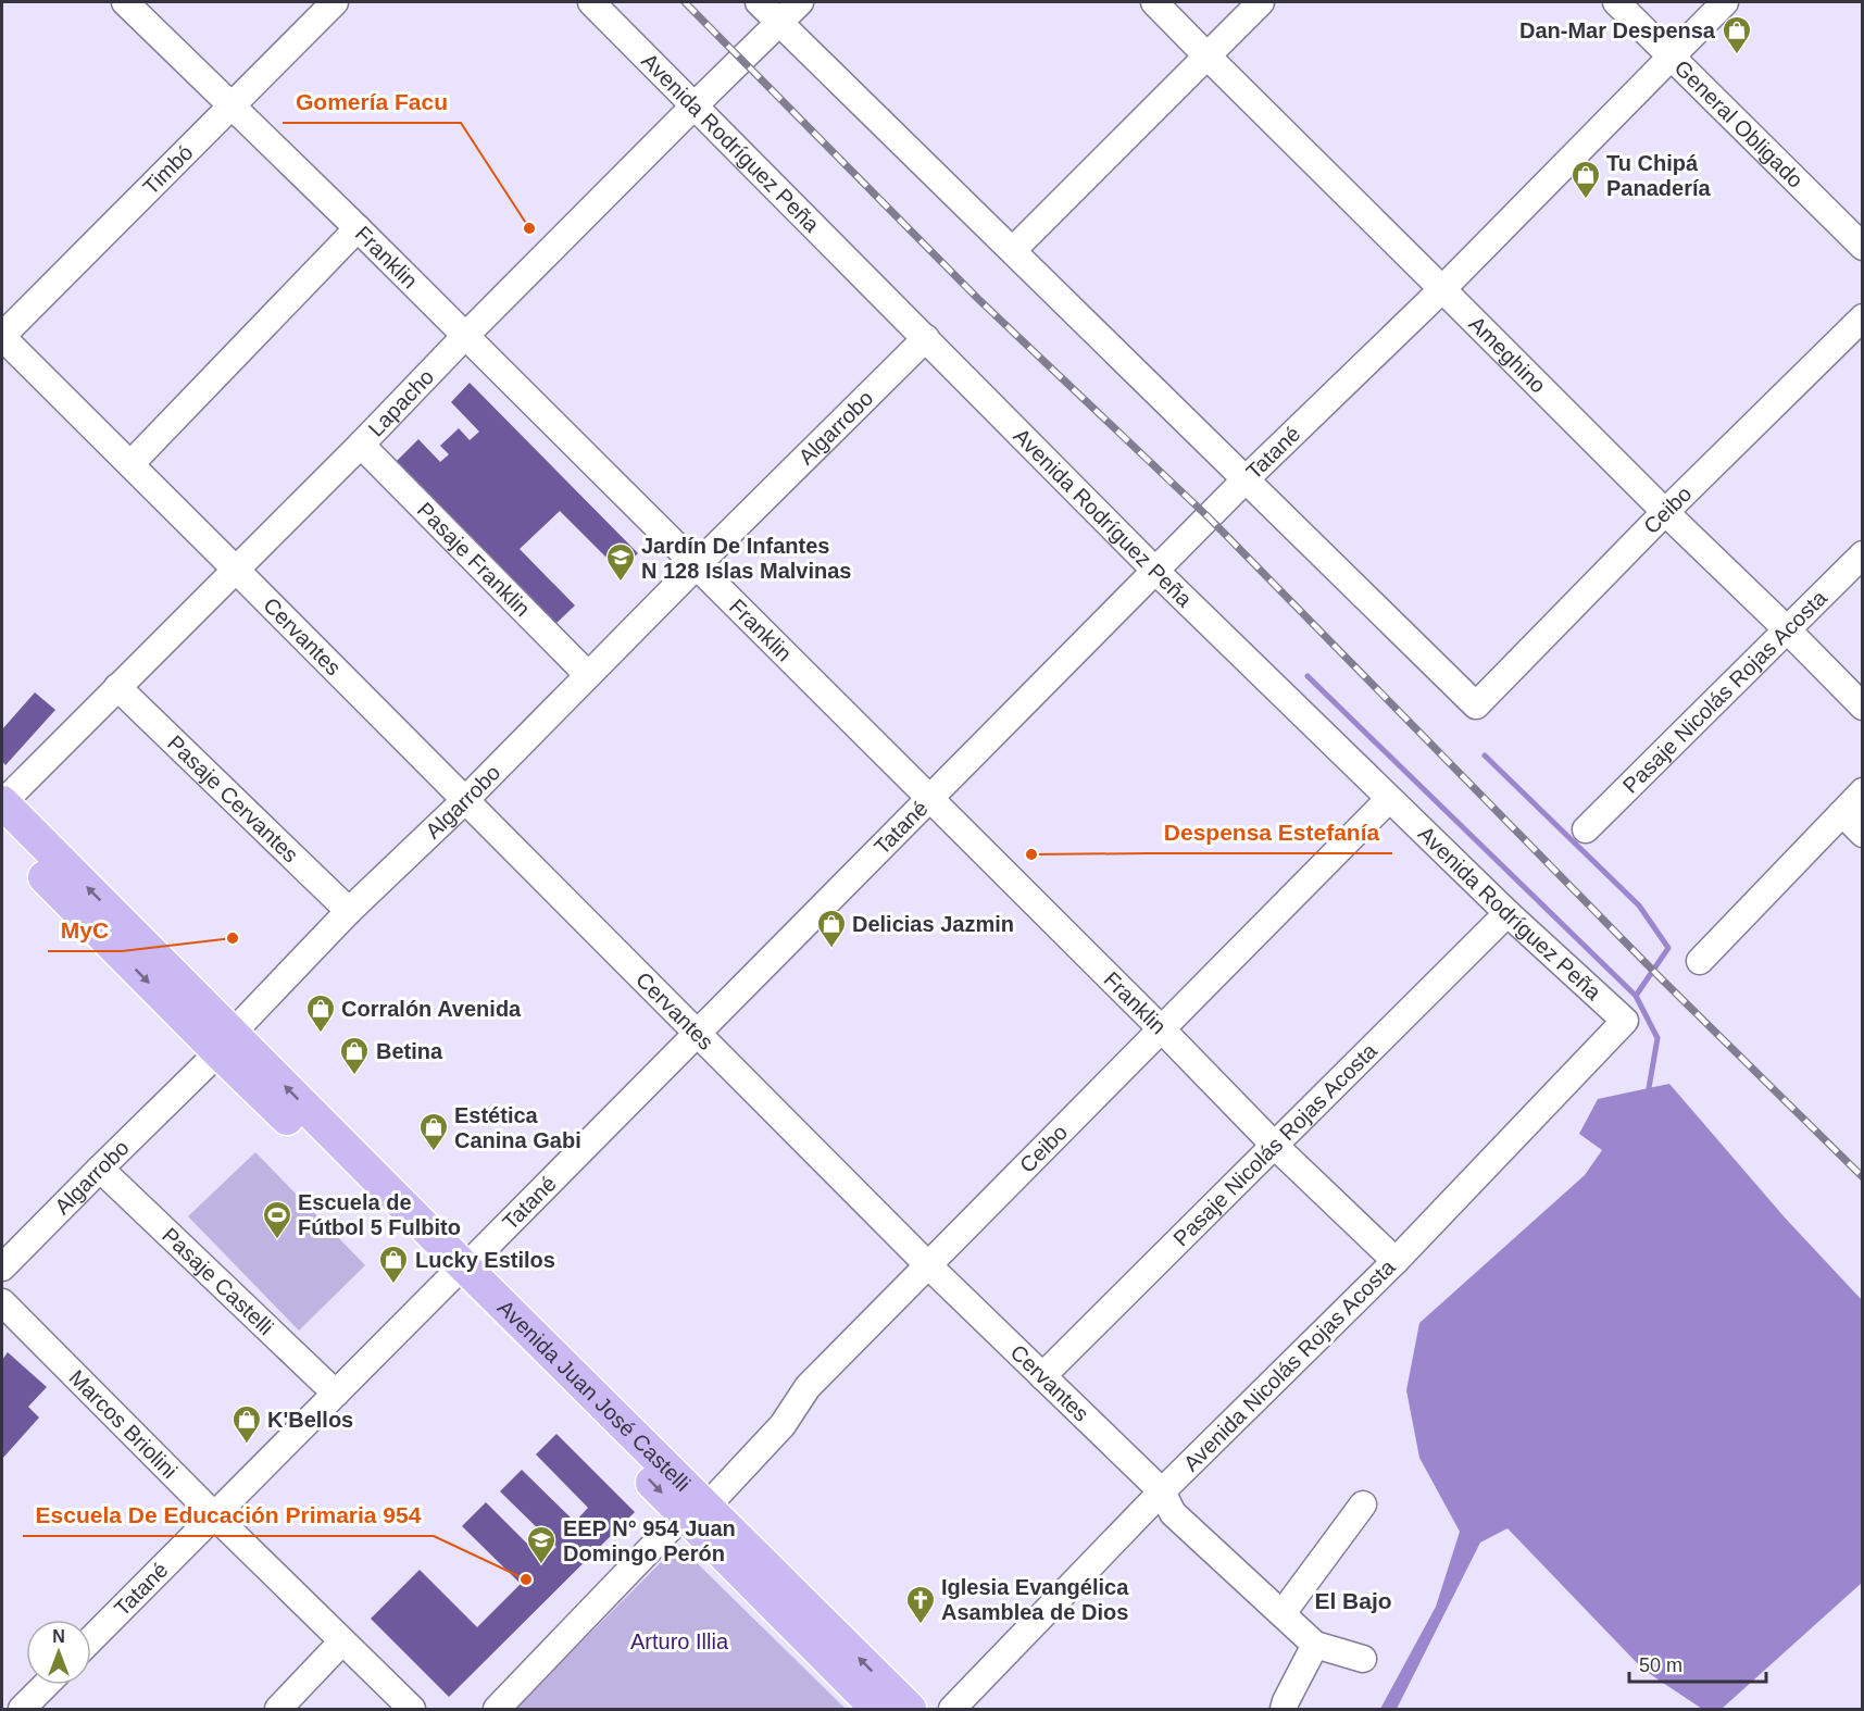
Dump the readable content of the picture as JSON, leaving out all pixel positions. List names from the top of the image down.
{
  "streets": {
    "main road": ["Avenida Juan José Castelli"],
    "street": [
      "General Obligado",
      "Avenida Rodríguez Peña",
      "Timbó",
      "Franklin",
      "Ameghino",
      "Lapacho",
      "Algarrobo",
      "Tatané",
      "Ceibo",
      "Pasaje Franklin",
      "Cervantes",
      "Pasaje Nicolás Rojas Acosta",
      "Pasaje Cervantes",
      "Pasaje Castelli",
      "Avenida Nicolás Rojas Acosta",
      "Marcos Briolini"
    ]
  },
  "crossings": [
    ["General Obligado", "Tatané"],
    ["Avenida Rodríguez Peña", "Lapacho"],
    ["Avenida Rodríguez Peña", "Algarrobo"],
    ["Avenida Rodríguez Peña", "Tatané"],
    ["Avenida Rodríguez Peña", "Ceibo"],
    ["Avenida Rodríguez Peña", "Pasaje Nicolás Rojas Acosta"],
    ["Avenida Rodríguez Peña", "Avenida Nicolás Rojas Acosta"],
    ["Timbó", "Franklin"],
    ["Timbó", "Cervantes"],
    ["Franklin", "Lapacho"],
    ["Franklin", "Algarrobo"],
    ["Franklin", "Tatané"],
    ["Franklin", "Ceibo"],
    ["Franklin", "Pasaje Nicolás Rojas Acosta"],
    ["Franklin", "Avenida Nicolás Rojas Acosta"],
    ["Ameghino", "Tatané"],
    ["Ameghino", "Ceibo"],
    ["Ameghino", "Pasaje Nicolás Rojas Acosta"],
    ["Lapacho", "Pasaje Franklin"],
    ["Lapacho", "Cervantes"],
    ["Lapacho", "Pasaje Cervantes"],
    ["Lapacho", "Avenida Juan José Castelli"],
    ["Algarrobo", "Pasaje Franklin"],
    ["Algarrobo", "Cervantes"],
    ["Algarrobo", "Pasaje Cervantes"],
    ["Algarrobo", "Pasaje Castelli"],
    ["Algarrobo", "Avenida Juan José Castelli"],
    ["Tatané", "Ceibo"],
    ["Tatané", "Cervantes"],
    ["Tatané", "Pasaje Castelli"],
    ["Tatané", "Avenida Juan José Castelli"],
    ["Tatané", "Marcos Briolini"],
    ["Ceibo", "Cervantes"],
    ["Ceibo", "Avenida Juan José Castelli"],
    ["Cervantes", "Pasaje Nicolás Rojas Acosta"],
    ["Cervantes", "Avenida Nicolás Rojas Acosta"]
  ],
  "districts": ["El Bajo"],
  "parks": ["Arturo Illia"],
  "places": {
    "shop": [
      "Dan-Mar Despensa",
      "Tu Chipá Panadería",
      "Delicias Jazmin",
      "Corralón Avenida",
      "Betina",
      "Estética Canina Gabi",
      "Lucky Estilos",
      "K'Bellos"
    ],
    "other": [
      "Gomería Facu",
      "Despensa Estefanía",
      "MyC",
      "Escuela De Educación Primaria 954"
    ],
    "school or university": ["Jardín De Infantes N 128 Islas Malvinas", "EEP N° 954 Juan Domingo Perón"],
    "sports": ["Escuela de Fútbol 5 Fulbito"],
    "church": ["Iglesia Evangélica Asamblea de Dios"]
  },
  "scale_bar": "50 m",
  "north": "top"
}
